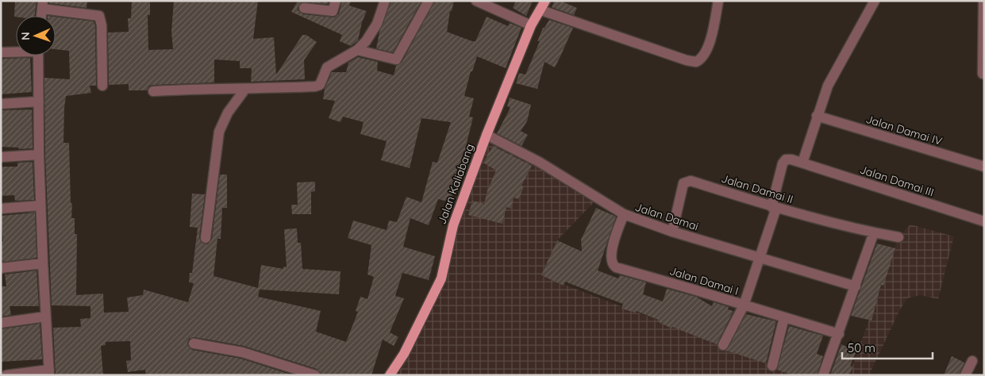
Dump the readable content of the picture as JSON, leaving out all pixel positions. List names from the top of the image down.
{
  "streets": {
    "main road": ["Jalan Kaliabang"],
    "street": [
      "Jalan Damai IV",
      "Jalan Damai III",
      "Jalan Damai II",
      "Jalan Damai",
      "Jalan Damai I"
    ]
  },
  "crossings": [
    ["Jalan Damai III", "Jalan Damai II"],
    ["Jalan Kaliabang", "Jalan Damai"],
    ["Jalan Damai II", "Jalan Damai"],
    ["Jalan Damai", "Jalan Damai I"]
  ],
  "scale_bar": "50 m",
  "north": "left"
}
